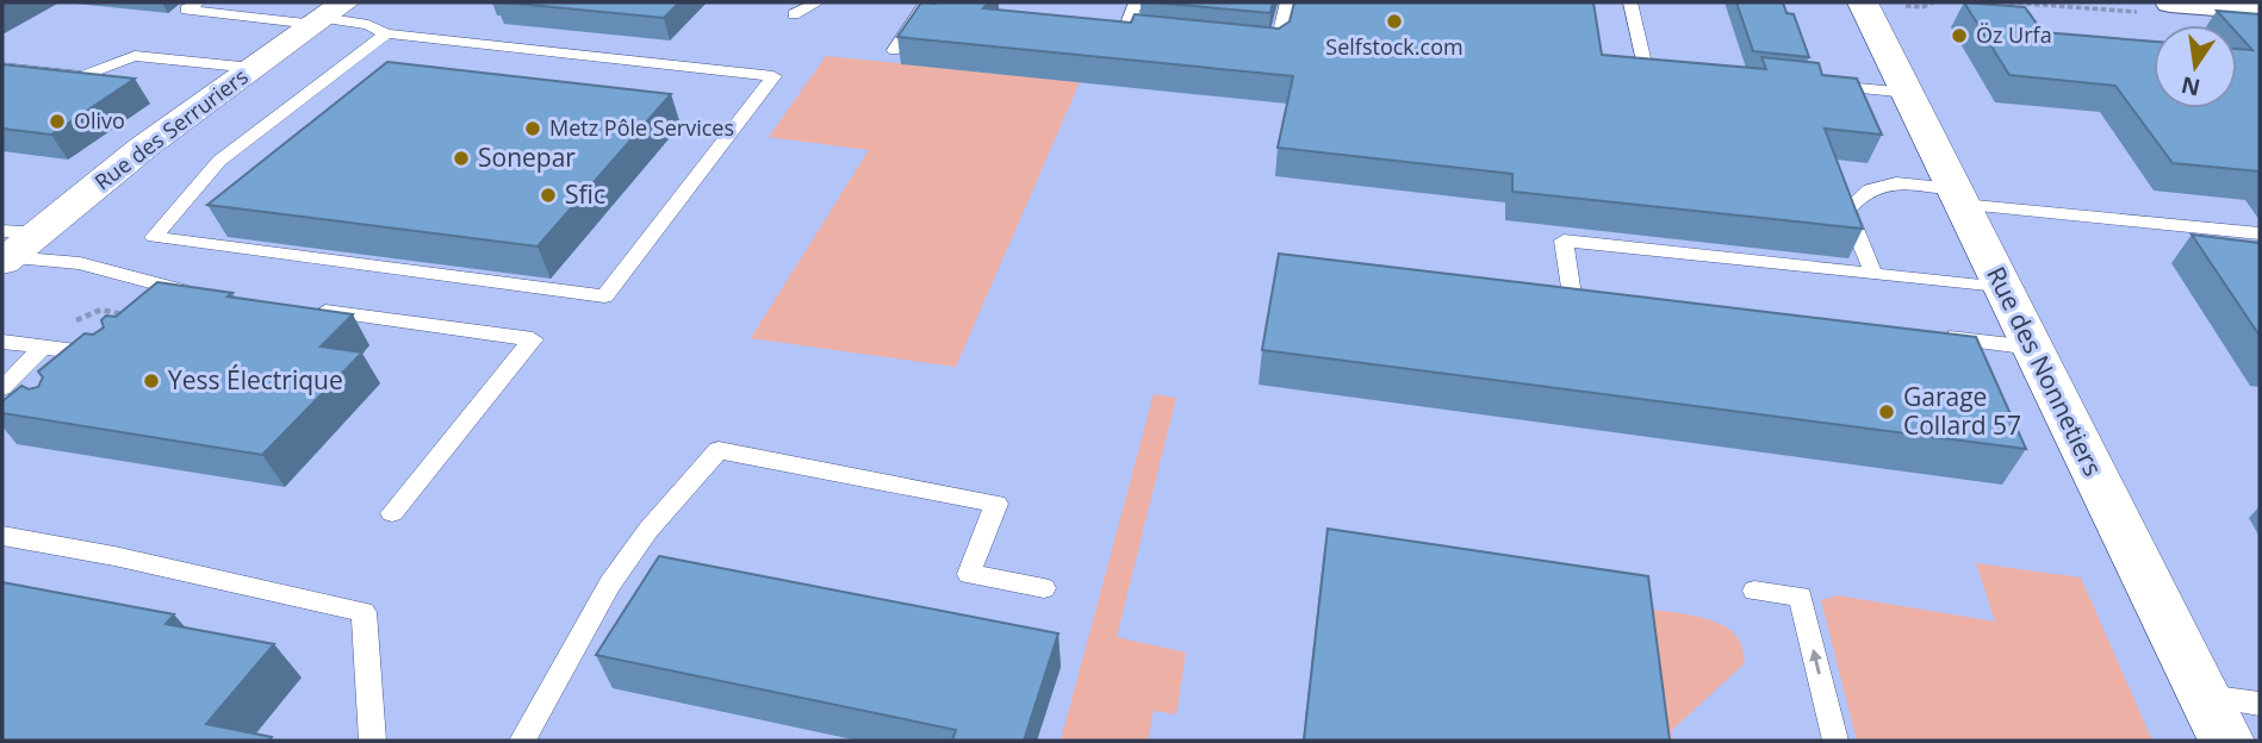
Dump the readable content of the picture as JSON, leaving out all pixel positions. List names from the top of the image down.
{
  "streets": {
    "street": ["Rue des Serruriers", "Rue des Nonnetiers"]
  },
  "places": [
    "Selfstock.com",
    "Öz Urfa",
    "Olivo",
    "Metz Pôle Services",
    "Sonepar",
    "Sfic",
    "Yess Électrique",
    "Garage Collard 57"
  ],
  "north": "bottom"
}
